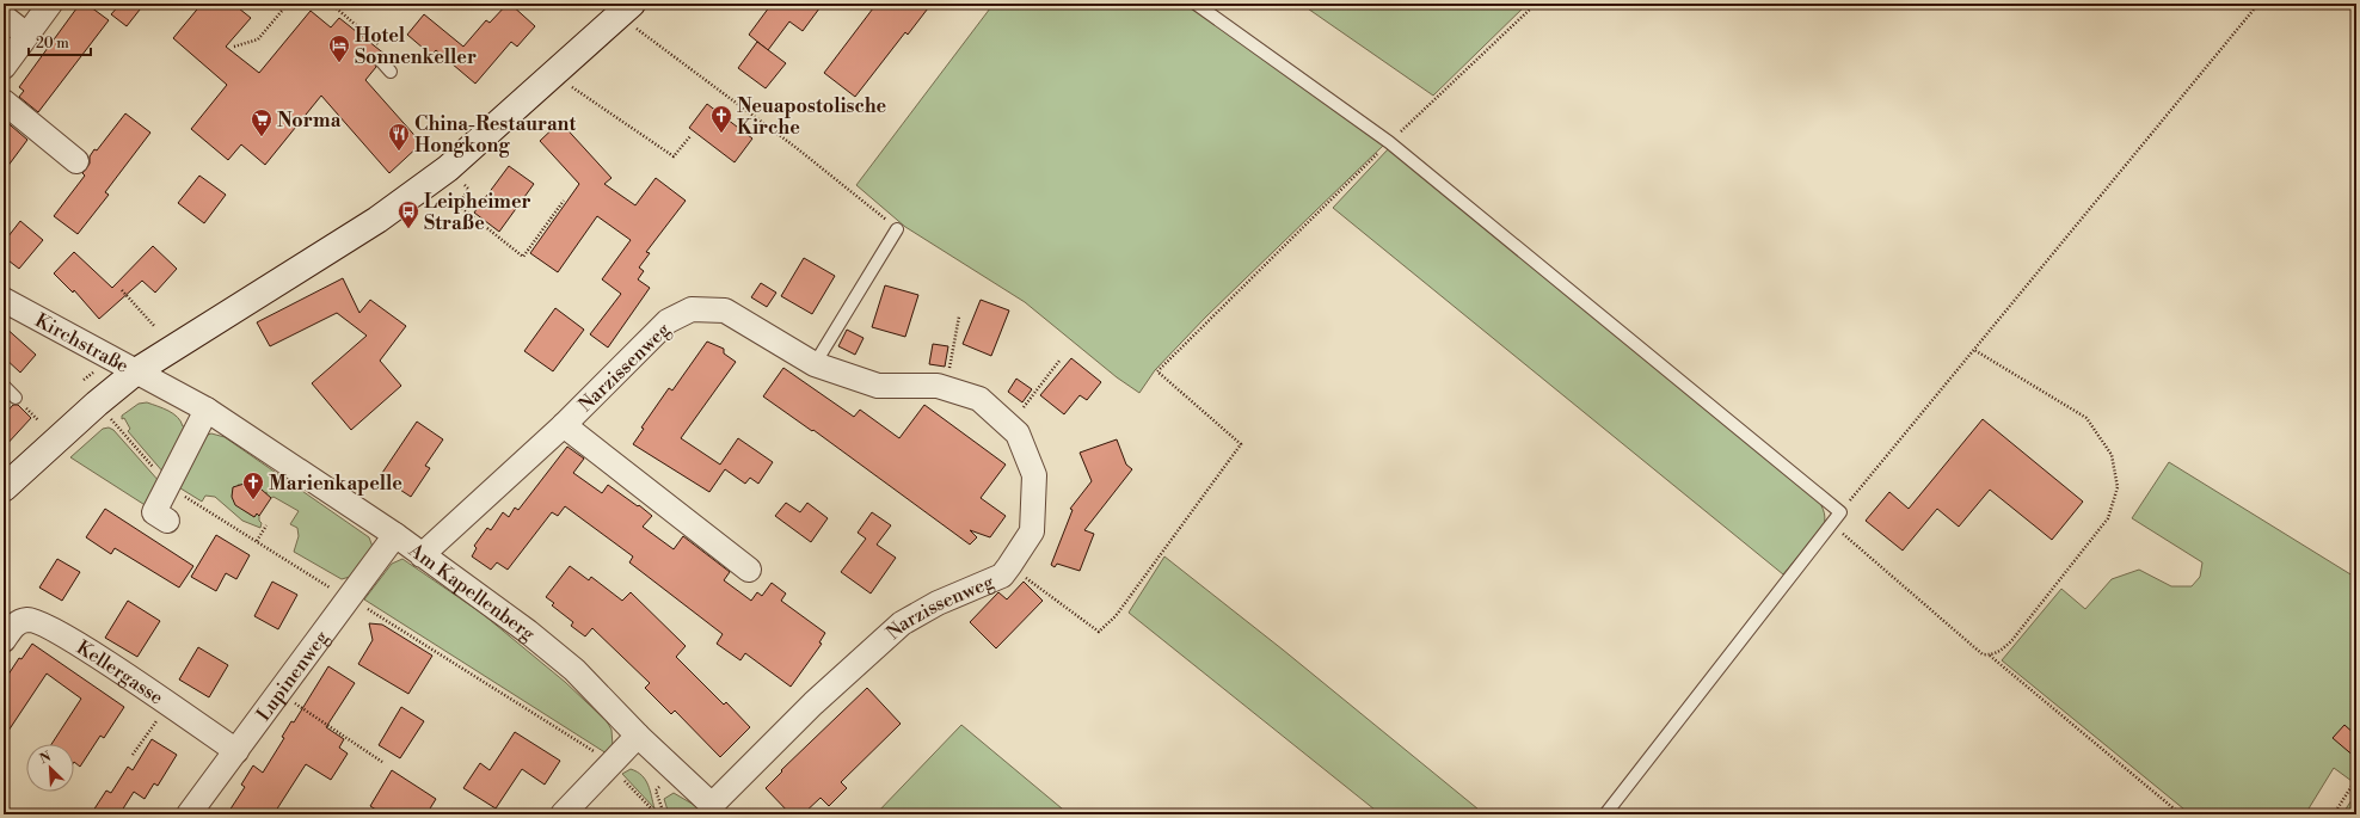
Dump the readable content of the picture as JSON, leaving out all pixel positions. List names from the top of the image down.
{
  "streets": {
    "street": [
      "Kirchstraße",
      "Narzissenweg",
      "Am Kapellenberg",
      "Kellergasse",
      "Lupinenweg"
    ]
  },
  "crossings": [
    ["Kirchstraße", "Am Kapellenberg"],
    ["Narzissenweg", "Am Kapellenberg"],
    ["Am Kapellenberg", "Lupinenweg"],
    ["Kellergasse", "Lupinenweg"]
  ],
  "places": {
    "hotel": ["Hotel Sonnenkeller"],
    "church": ["Neuapostolische Kirche", "Marienkapelle"],
    "supermarket": ["Norma"],
    "restaurant": ["China-Restaurant Hongkong"],
    "bus stop": ["Leipheimer Straße"]
  },
  "scale_bar": "20 m",
  "north": "top left"
}
